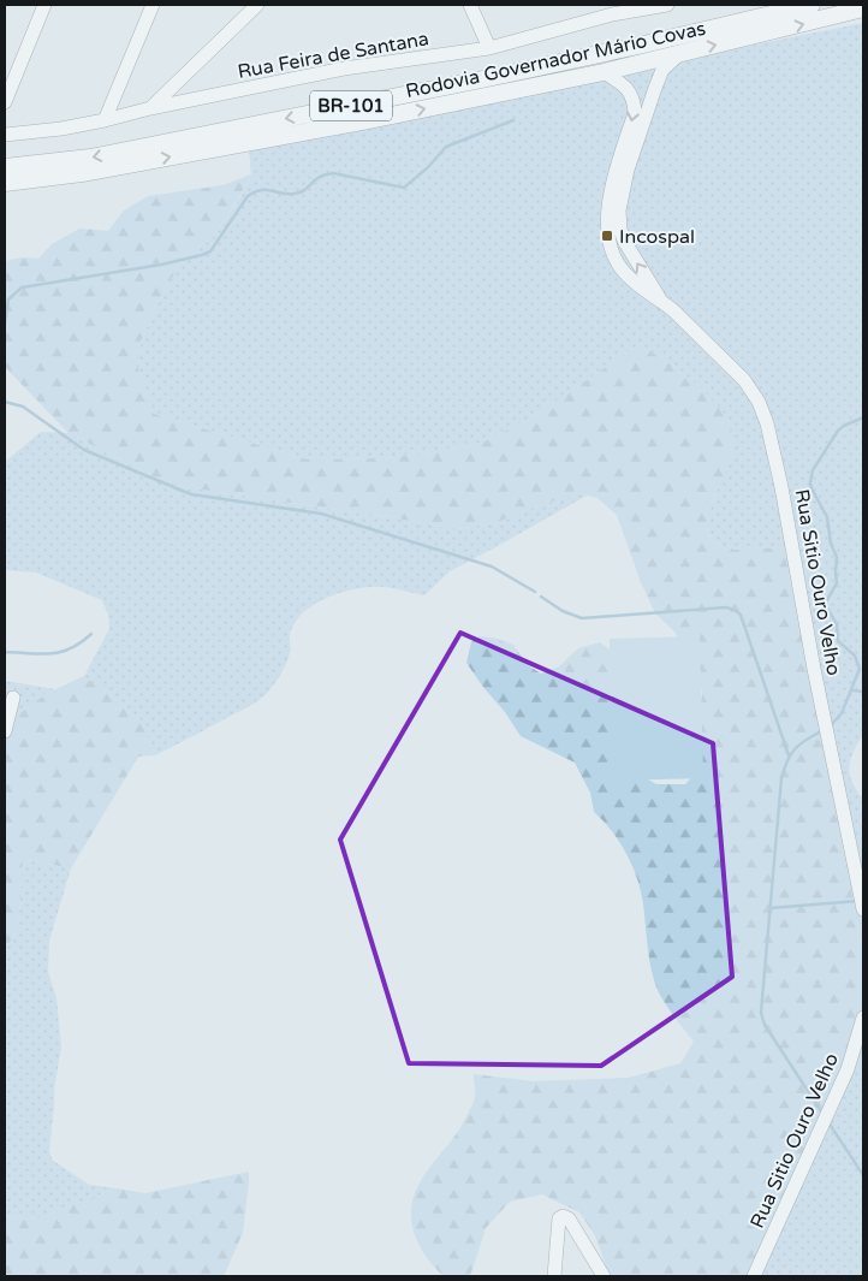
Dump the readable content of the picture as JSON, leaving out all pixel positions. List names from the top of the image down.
{
  "streets": {
    "main road": ["Rodovia Governador Mário Covas", "BR-101"],
    "street": ["Rua Feira de Santana", "Rua Sitio Ouro Velho"]
  },
  "crossings": [
    ["Rodovia Governador Mário Covas", "Rua Sitio Ouro Velho"]
  ],
  "places": {
    "transit": ["Incospal"]
  }
}
